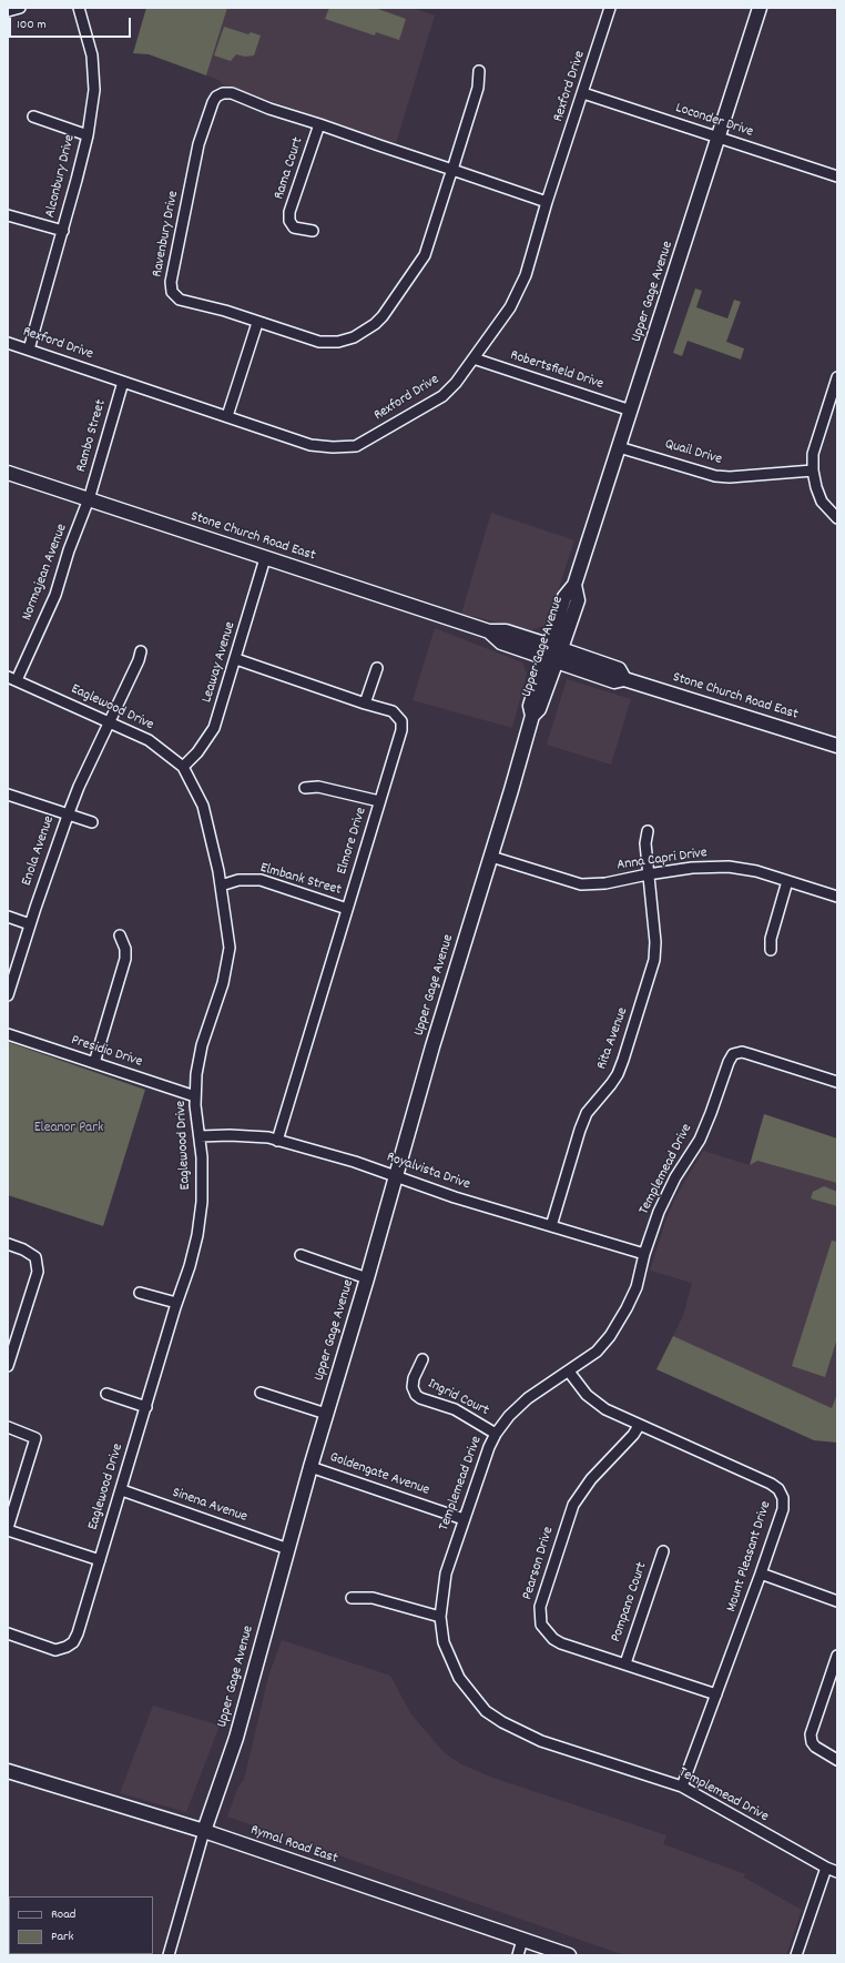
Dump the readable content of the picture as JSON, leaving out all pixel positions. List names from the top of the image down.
{
  "streets": {
    "main road": ["Upper Gage Avenue", "Stone Church Road East", "Rymal Road East"],
    "street": [
      "Rexford Drive",
      "Loconder Drive",
      "Rama Court",
      "Alconbury Drive",
      "Ravenbury Drive",
      "Robertsfield Drive",
      "Rambo Street",
      "Quail Drive",
      "Normajean Avenue",
      "Leaway Avenue",
      "Eaglewood Drive",
      "Elmore Drive",
      "Enola Avenue",
      "Anna Capri Drive",
      "Elmbank Street",
      "Rita Avenue",
      "Presidio Drive",
      "Templemead Drive",
      "Royalvista Drive",
      "Ingrid Court",
      "Goldengate Avenue",
      "Sinena Avenue",
      "Mount Pleasant Drive",
      "Pearson Drive",
      "Pompano Court"
    ]
  },
  "crossings": [
    ["Rexford Drive", "Loconder Drive"],
    ["Rexford Drive", "Alconbury Drive"],
    ["Rexford Drive", "Ravenbury Drive"],
    ["Rexford Drive", "Robertsfield Drive"],
    ["Rexford Drive", "Rambo Street"],
    ["Loconder Drive", "Upper Gage Avenue"],
    ["Rama Court", "Ravenbury Drive"],
    ["Upper Gage Avenue", "Robertsfield Drive"],
    ["Upper Gage Avenue", "Quail Drive"],
    ["Upper Gage Avenue", "Stone Church Road East"],
    ["Upper Gage Avenue", "Anna Capri Drive"],
    ["Upper Gage Avenue", "Royalvista Drive"],
    ["Upper Gage Avenue", "Goldengate Avenue"],
    ["Upper Gage Avenue", "Sinena Avenue"],
    ["Upper Gage Avenue", "Rymal Road East"],
    ["Rambo Street", "Stone Church Road East"],
    ["Rambo Street", "Normajean Avenue"],
    ["Stone Church Road East", "Normajean Avenue"],
    ["Stone Church Road East", "Leaway Avenue"],
    ["Normajean Avenue", "Eaglewood Drive"],
    ["Leaway Avenue", "Eaglewood Drive"],
    ["Leaway Avenue", "Elmore Drive"],
    ["Eaglewood Drive", "Enola Avenue"],
    ["Eaglewood Drive", "Elmbank Street"],
    ["Eaglewood Drive", "Presidio Drive"],
    ["Eaglewood Drive", "Royalvista Drive"],
    ["Eaglewood Drive", "Sinena Avenue"],
    ["Elmore Drive", "Elmbank Street"],
    ["Elmore Drive", "Royalvista Drive"],
    ["Anna Capri Drive", "Rita Avenue"],
    ["Rita Avenue", "Royalvista Drive"],
    ["Templemead Drive", "Royalvista Drive"],
    ["Templemead Drive", "Ingrid Court"],
    ["Templemead Drive", "Goldengate Avenue"],
    ["Templemead Drive", "Mount Pleasant Drive"],
    ["Mount Pleasant Drive", "Pearson Drive"],
    ["Pearson Drive", "Pompano Court"]
  ],
  "parks": ["Eleanor Park"],
  "legend": ["Road", "Park"],
  "scale_bar": "100 m"
}
